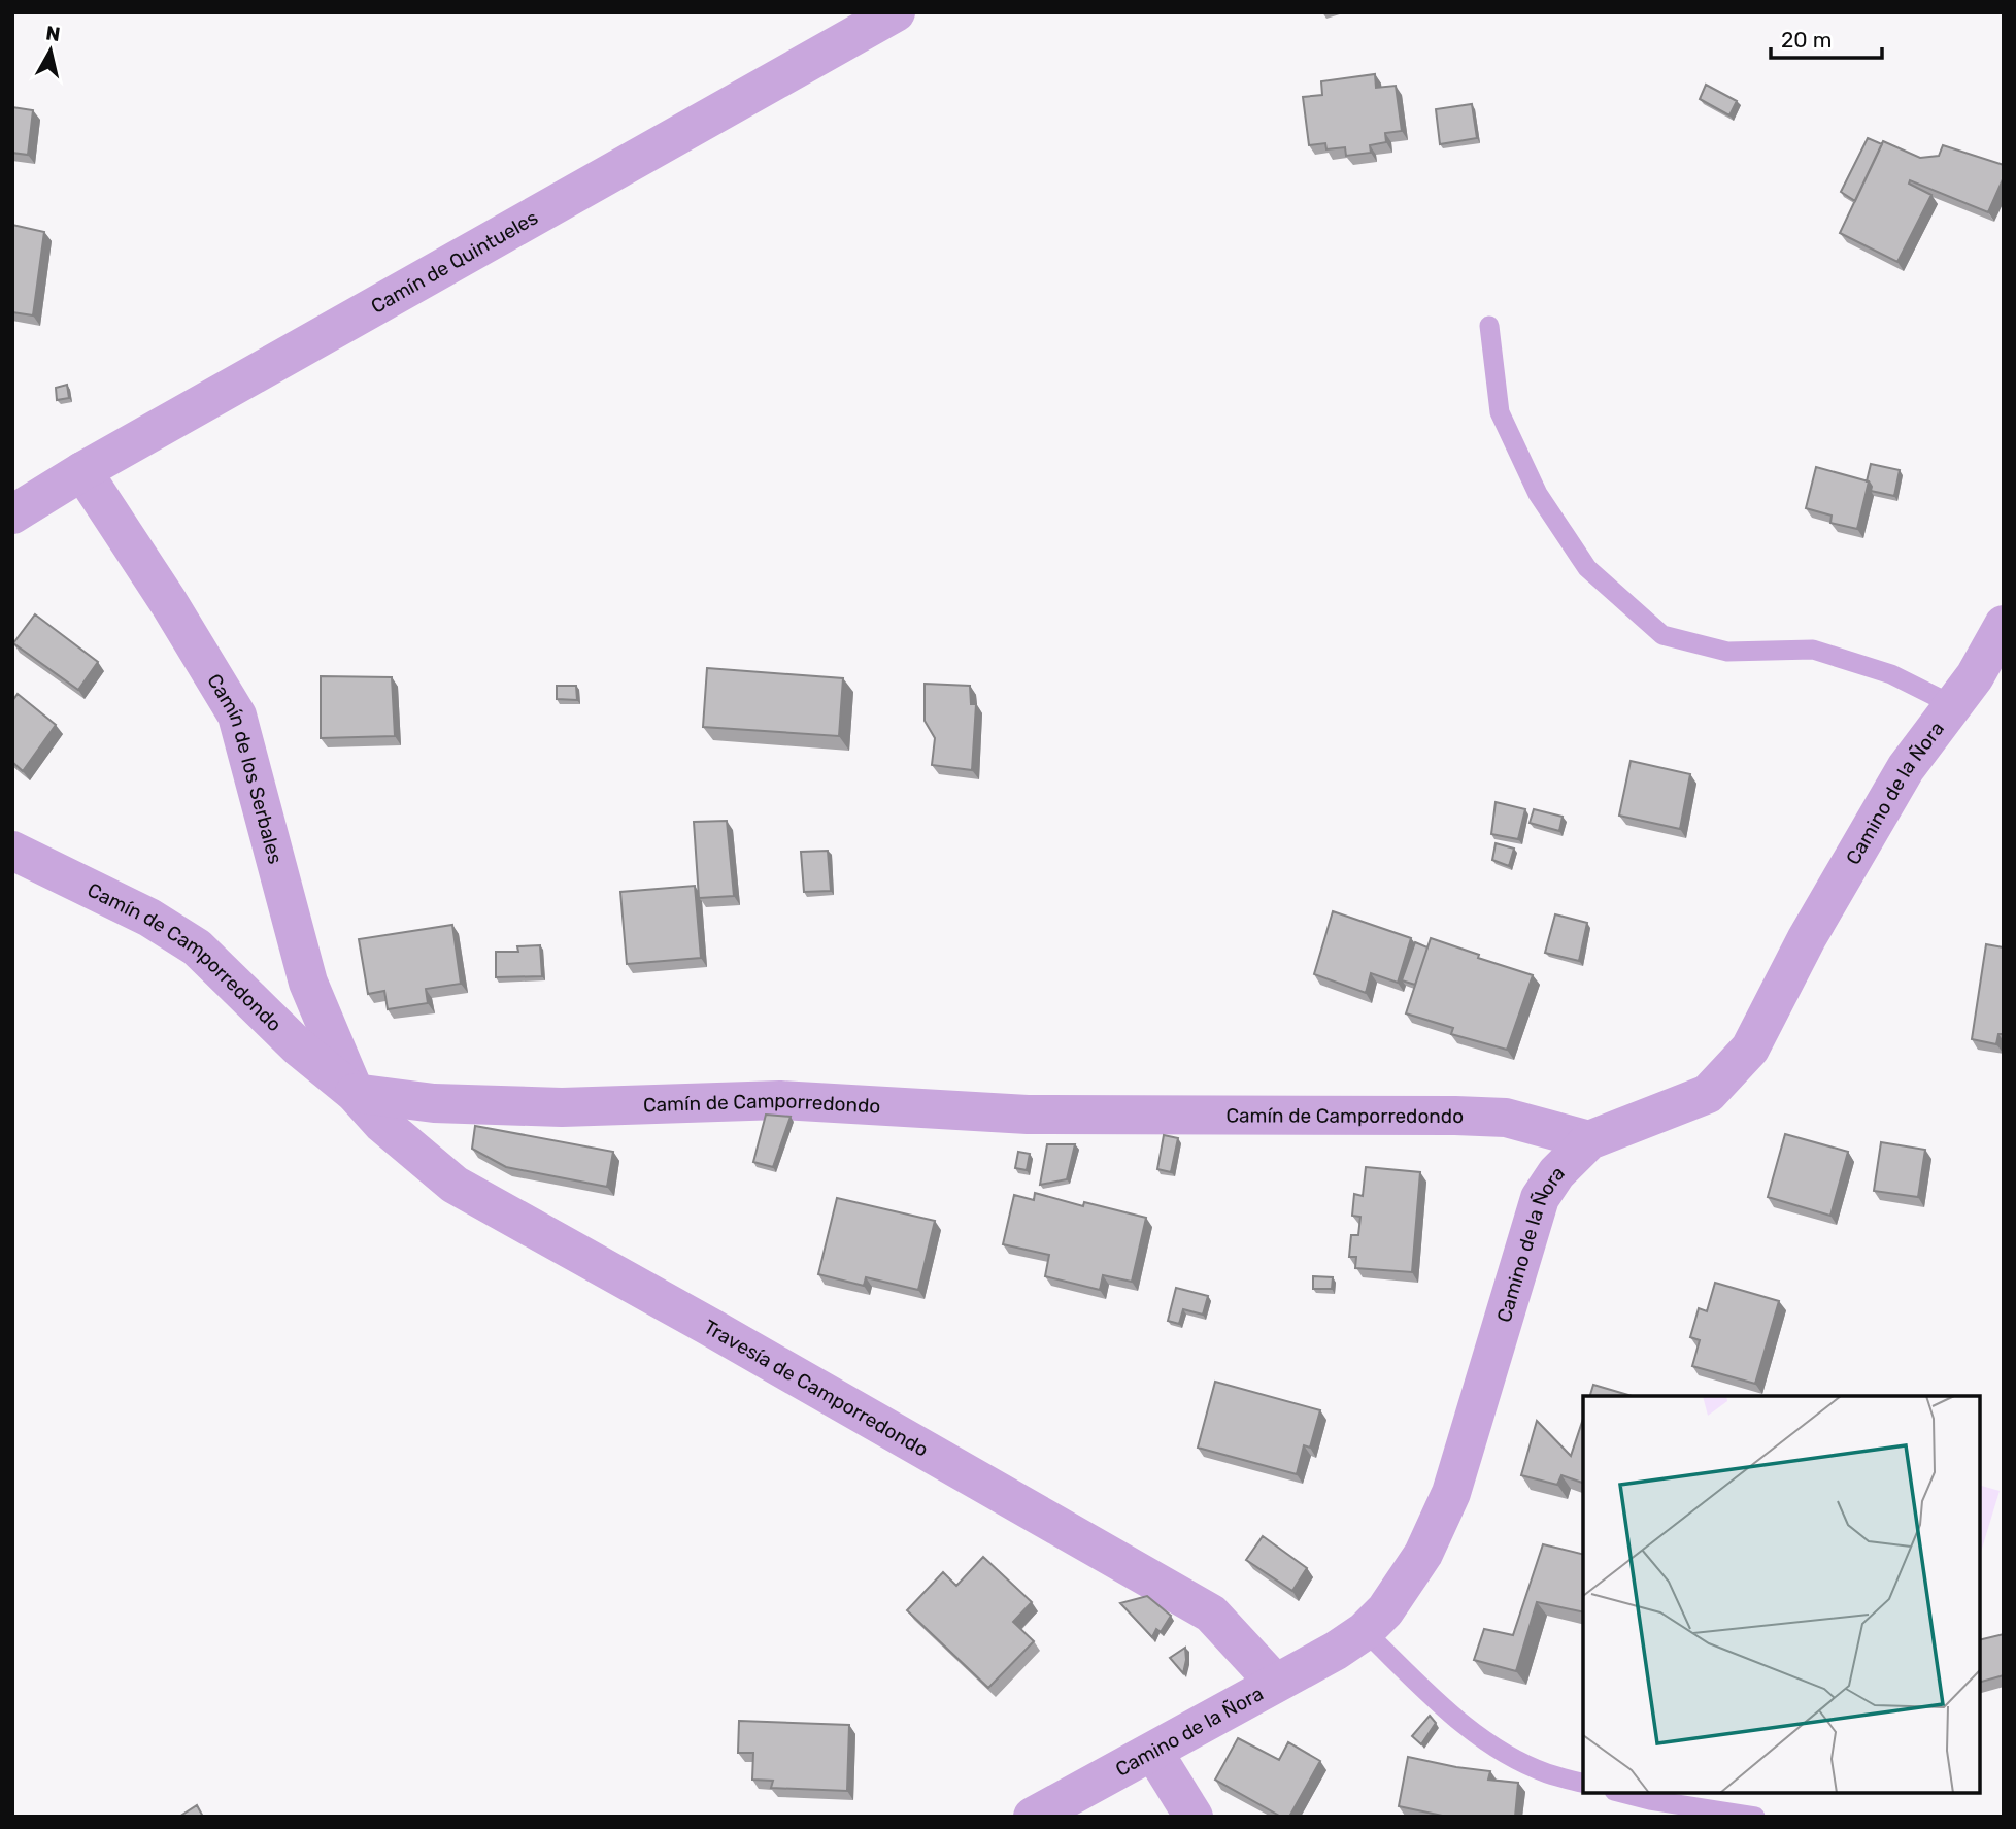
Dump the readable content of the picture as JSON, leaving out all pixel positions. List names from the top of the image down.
{
  "streets": {
    "street": [
      "Camín de Quintueles",
      "Camín de los Serbales",
      "Camino de la Ñora",
      "Camín de Camporredondo",
      "Travesía de Camporredondo"
    ]
  },
  "crossings": [
    ["Camín de Quintueles", "Camín de los Serbales"],
    ["Camín de los Serbales", "Camín de Camporredondo"],
    ["Camín de los Serbales", "Travesía de Camporredondo"],
    ["Camino de la Ñora", "Camín de Camporredondo"],
    ["Camino de la Ñora", "Travesía de Camporredondo"],
    ["Camín de Camporredondo", "Travesía de Camporredondo"]
  ],
  "scale_bar": "20 m",
  "north": "top"
}
